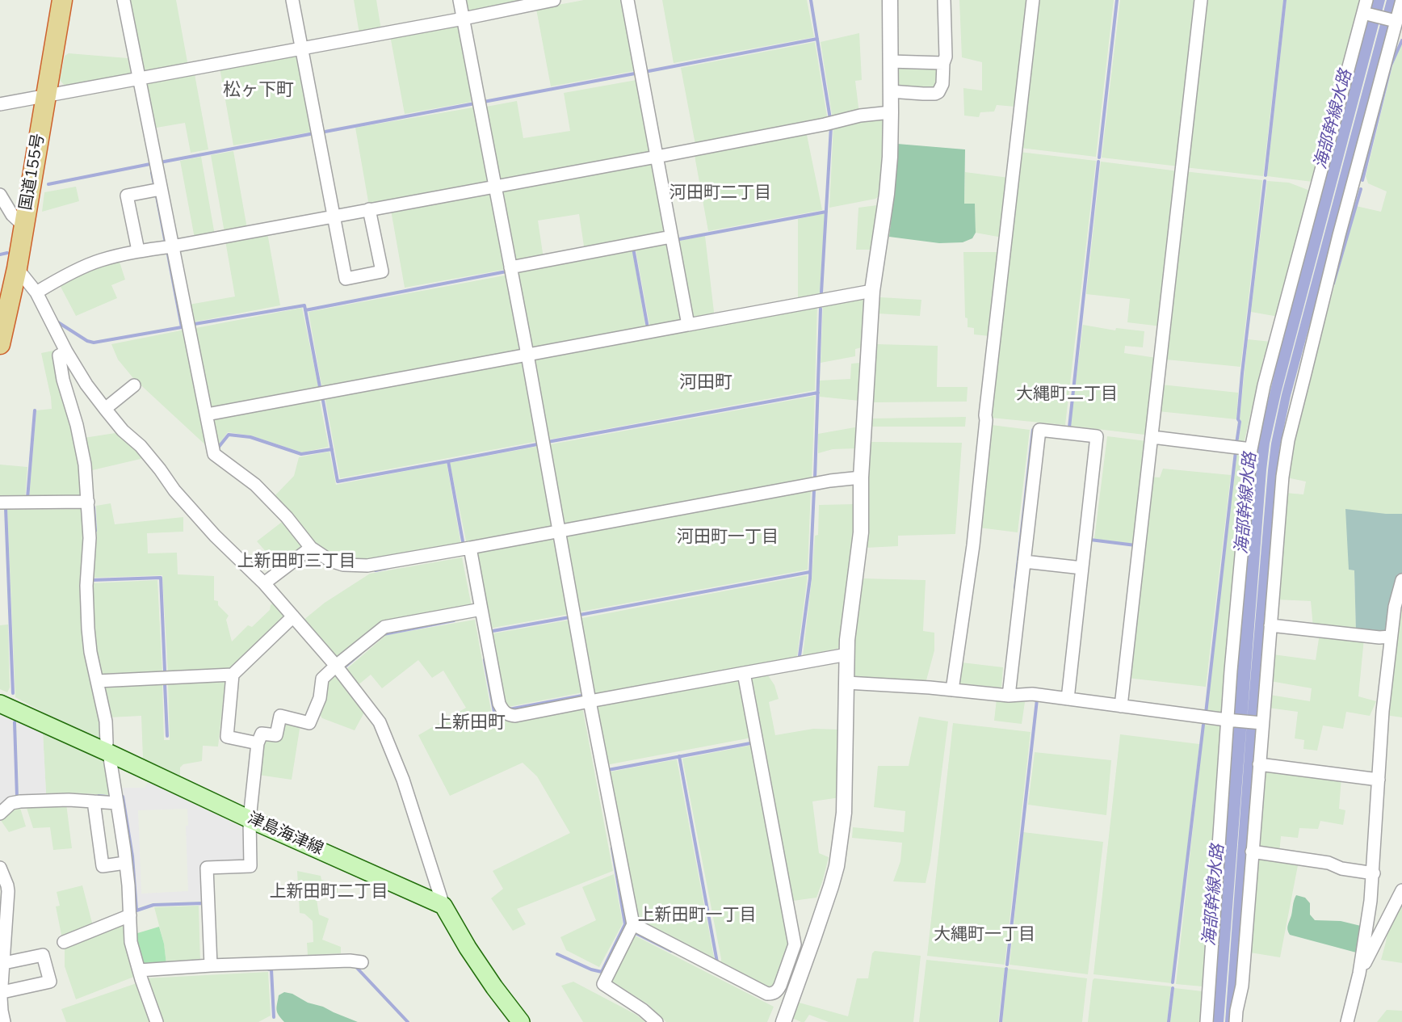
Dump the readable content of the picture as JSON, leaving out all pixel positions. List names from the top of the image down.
{
  "streets": {
    "highway": ["国道155号"],
    "main road": ["津島海津線"]
  },
  "districts": [
    "松ヶ下町",
    "河田町二丁目",
    "河田町",
    "大縄町二丁目",
    "河田町一丁目",
    "上新田町三丁目",
    "上新田町",
    "上新田町二丁目",
    "上新田町一丁目",
    "大縄町一丁目"
  ],
  "water": ["海部幹線水路"]
}
